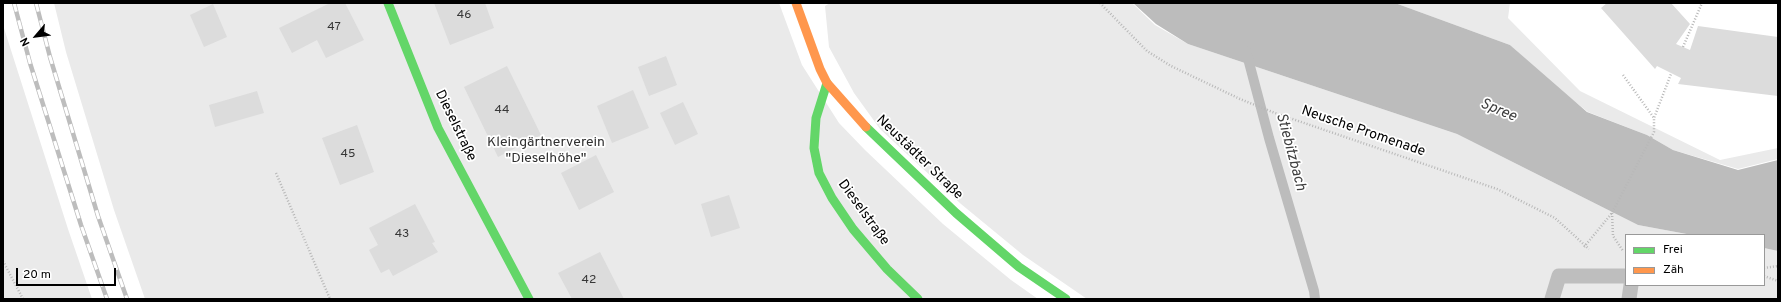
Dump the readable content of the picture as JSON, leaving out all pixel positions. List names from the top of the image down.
{
  "streets": {
    "street": ["Dieselstraße", "Neustädter Straße"],
    "path": ["Neusche Promenade"]
  },
  "crossings": [
    ["Dieselstraße", "Neustädter Straße"]
  ],
  "water": ["Spree", "Stiebitzbach"],
  "parks": ["Kleingärtnerverein \"Dieselhöhe\""],
  "house_numbers": [
    "46",
    "47",
    "44",
    "45",
    "43",
    "42"
  ],
  "legend": ["Frei", "Zäh"],
  "scale_bar": "20 m",
  "north": "bottom left"
}
